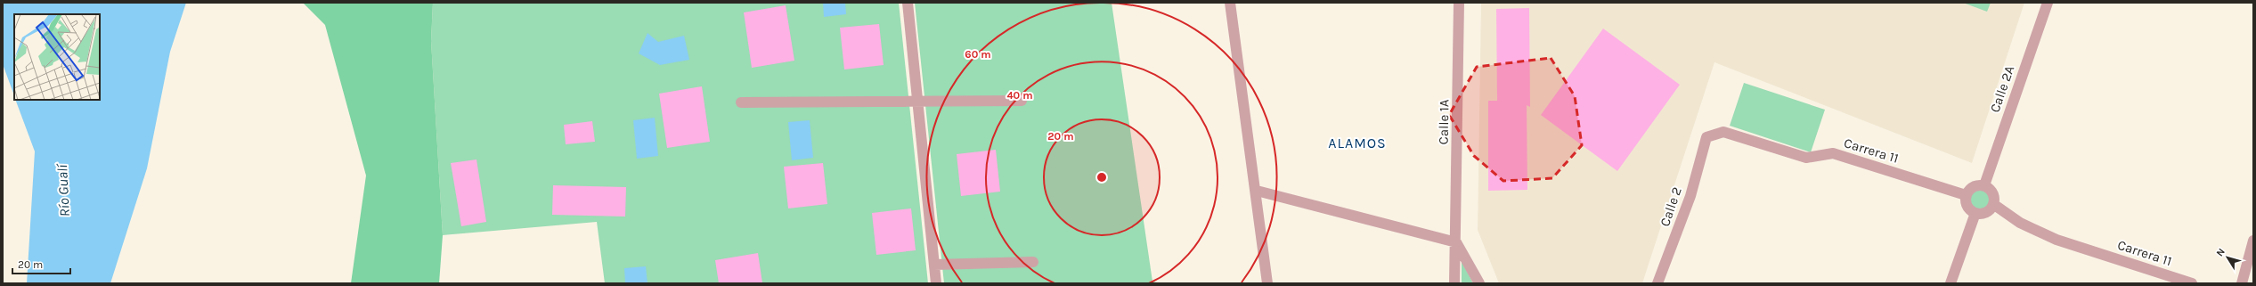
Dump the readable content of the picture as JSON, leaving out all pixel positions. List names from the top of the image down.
{
  "streets": {
    "street": [
      "Calle 2A",
      "Calle 1A",
      "Carrera 11",
      "Calle 2"
    ]
  },
  "crossings": [
    ["Calle 2A", "Carrera 11"],
    ["Carrera 11", "Calle 2"]
  ],
  "districts": ["ALAMOS"],
  "water": ["Río Gualí"],
  "scale_bar": "20 m",
  "north": "top left",
  "rings": ["60 m", "40 m", "20 m"]
}
